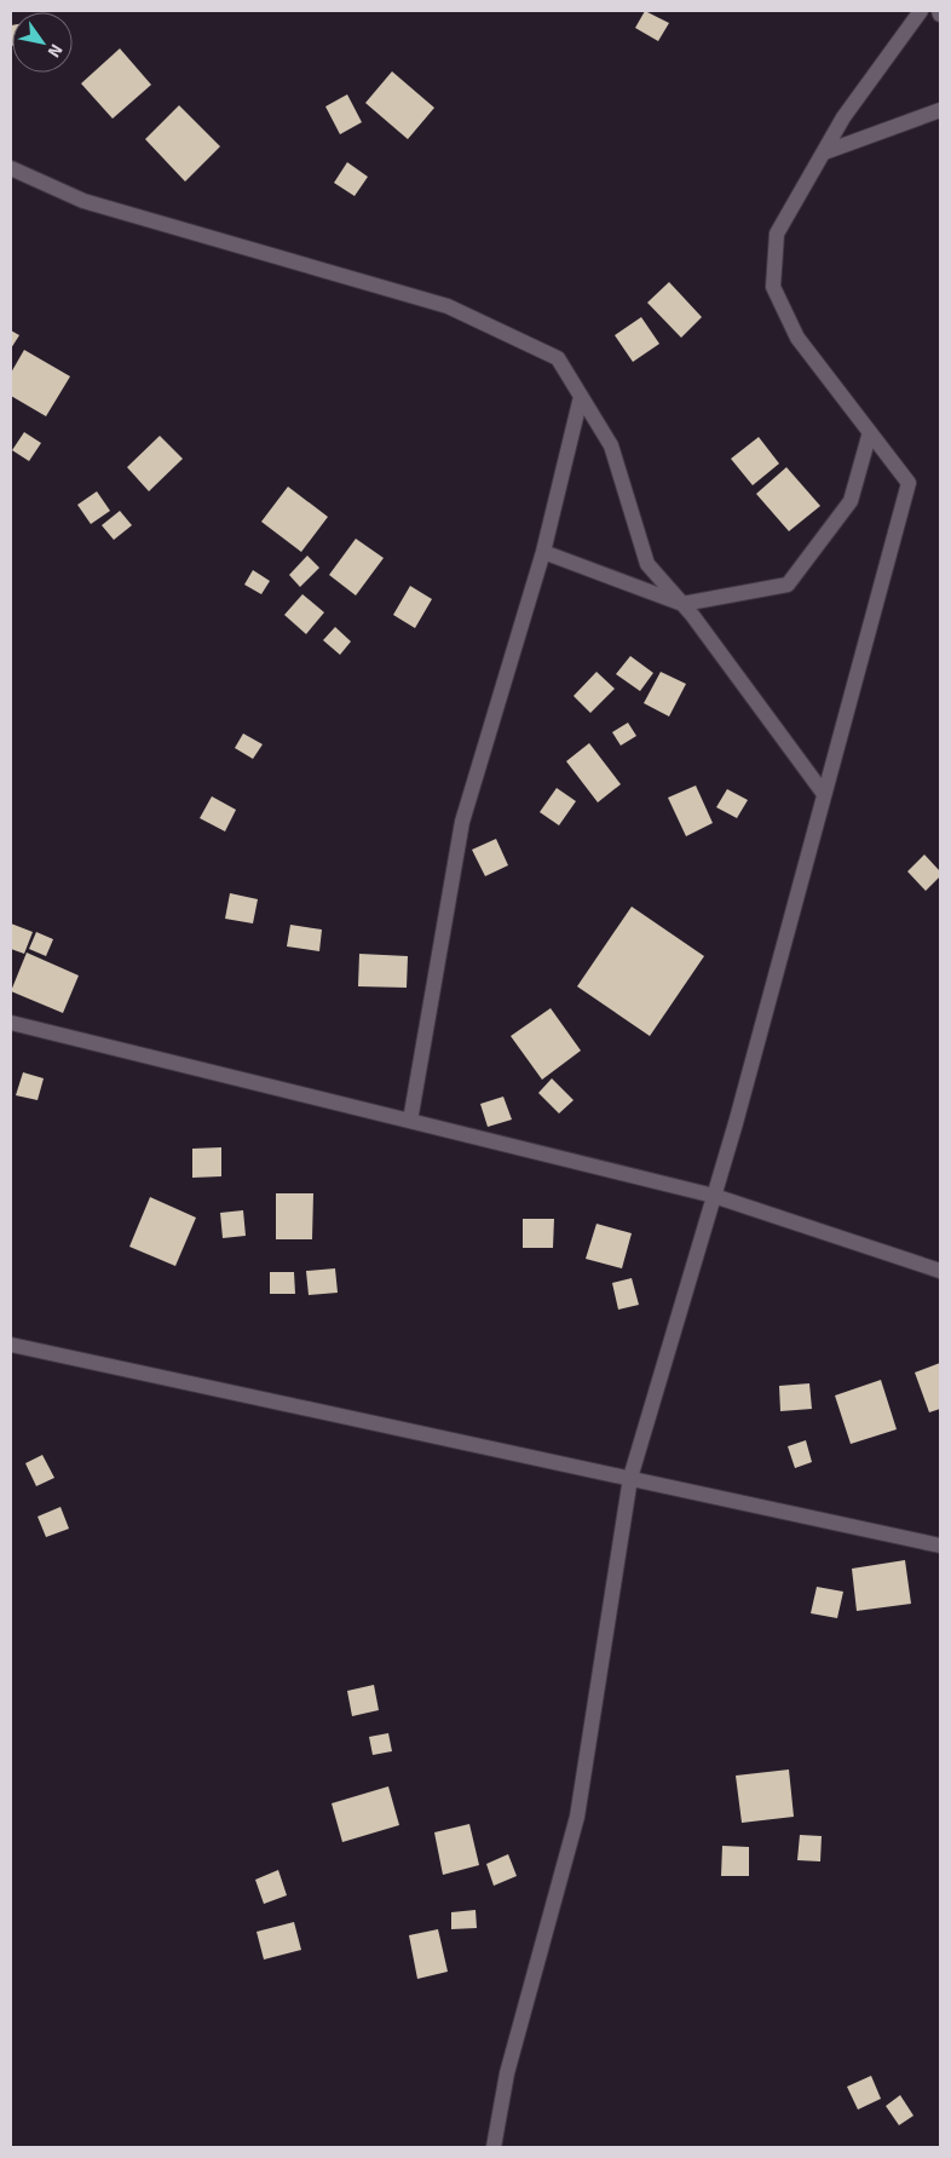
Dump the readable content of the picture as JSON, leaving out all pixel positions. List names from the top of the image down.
{
  "north": "bottom right"
}
